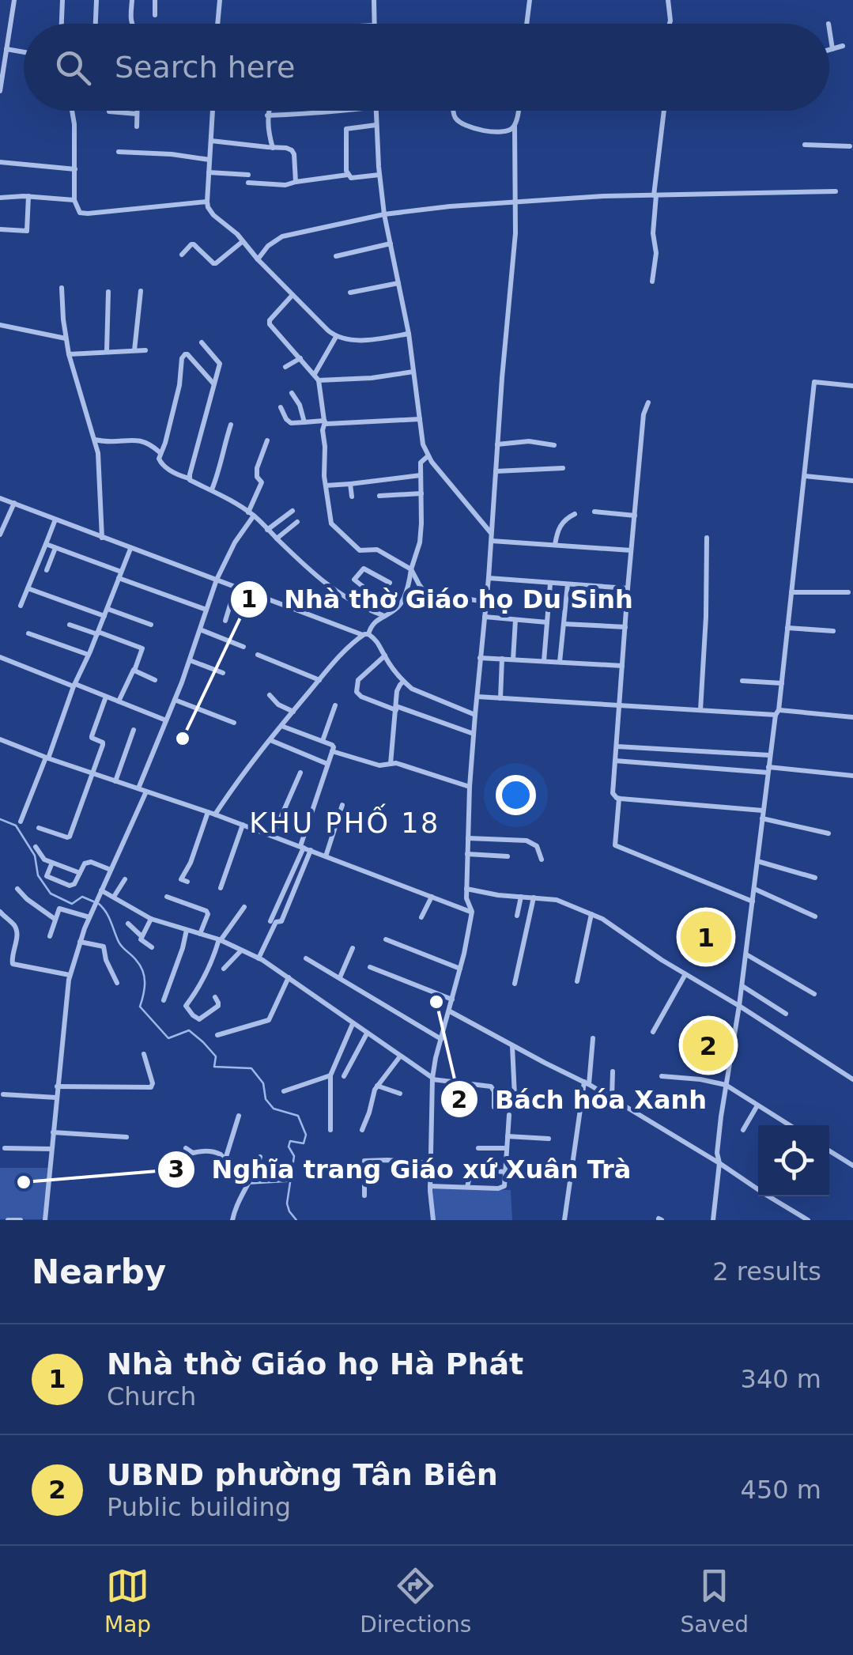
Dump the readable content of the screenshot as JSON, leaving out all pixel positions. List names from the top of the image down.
{
  "districts": ["KHU PHỐ 18"],
  "places": ["Nhà thờ Giáo họ Du Sinh", "Bách hóa Xanh", "Nghĩa trang Giáo xứ Xuân Trà"],
  "page": {
    "search": "Search here",
    "pins": ["1", "2"],
    "heading": ["Nearby", "2 results"],
    "list": [
      {
        "mark": "1",
        "name": "Nhà thờ Giáo họ Hà Phát",
        "note": "Church",
        "value": "340 m"
      },
      {
        "mark": "2",
        "name": "UBND phường Tân Biên",
        "note": "Public building",
        "value": "450 m"
      }
    ],
    "nav": ["Map", "Directions", "Saved"]
  }
}
